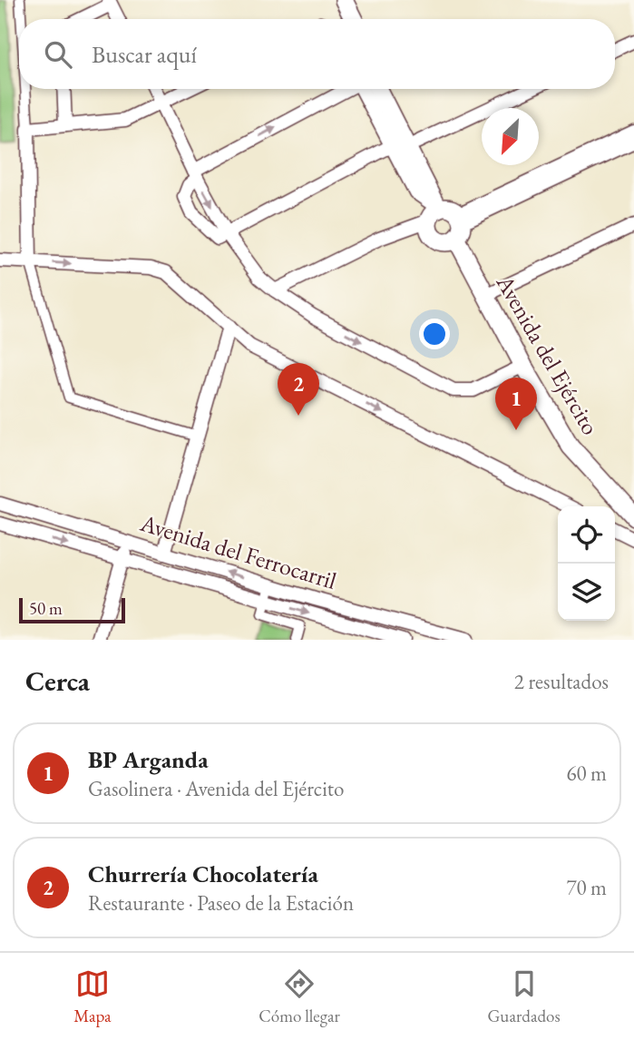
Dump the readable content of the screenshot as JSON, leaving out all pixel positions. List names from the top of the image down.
{
  "streets": {
    "street": ["Avenida del Ejército", "Avenida del Ferrocarril"]
  },
  "scale_bar": "50 m",
  "north": "bottom left",
  "page": {
    "search": "Buscar aquí",
    "pins": ["2", "1"],
    "scale": "50 m",
    "heading": ["Cerca", "2 resultados"],
    "list": [
      {
        "mark": "1",
        "name": "BP Arganda",
        "note": "Gasolinera · Avenida del Ejército",
        "value": "60 m"
      },
      {
        "mark": "2",
        "name": "Churrería Chocolatería",
        "note": "Restaurante · Paseo de la Estación",
        "value": "70 m"
      }
    ],
    "nav": ["Mapa", "Cómo llegar", "Guardados"]
  }
}
